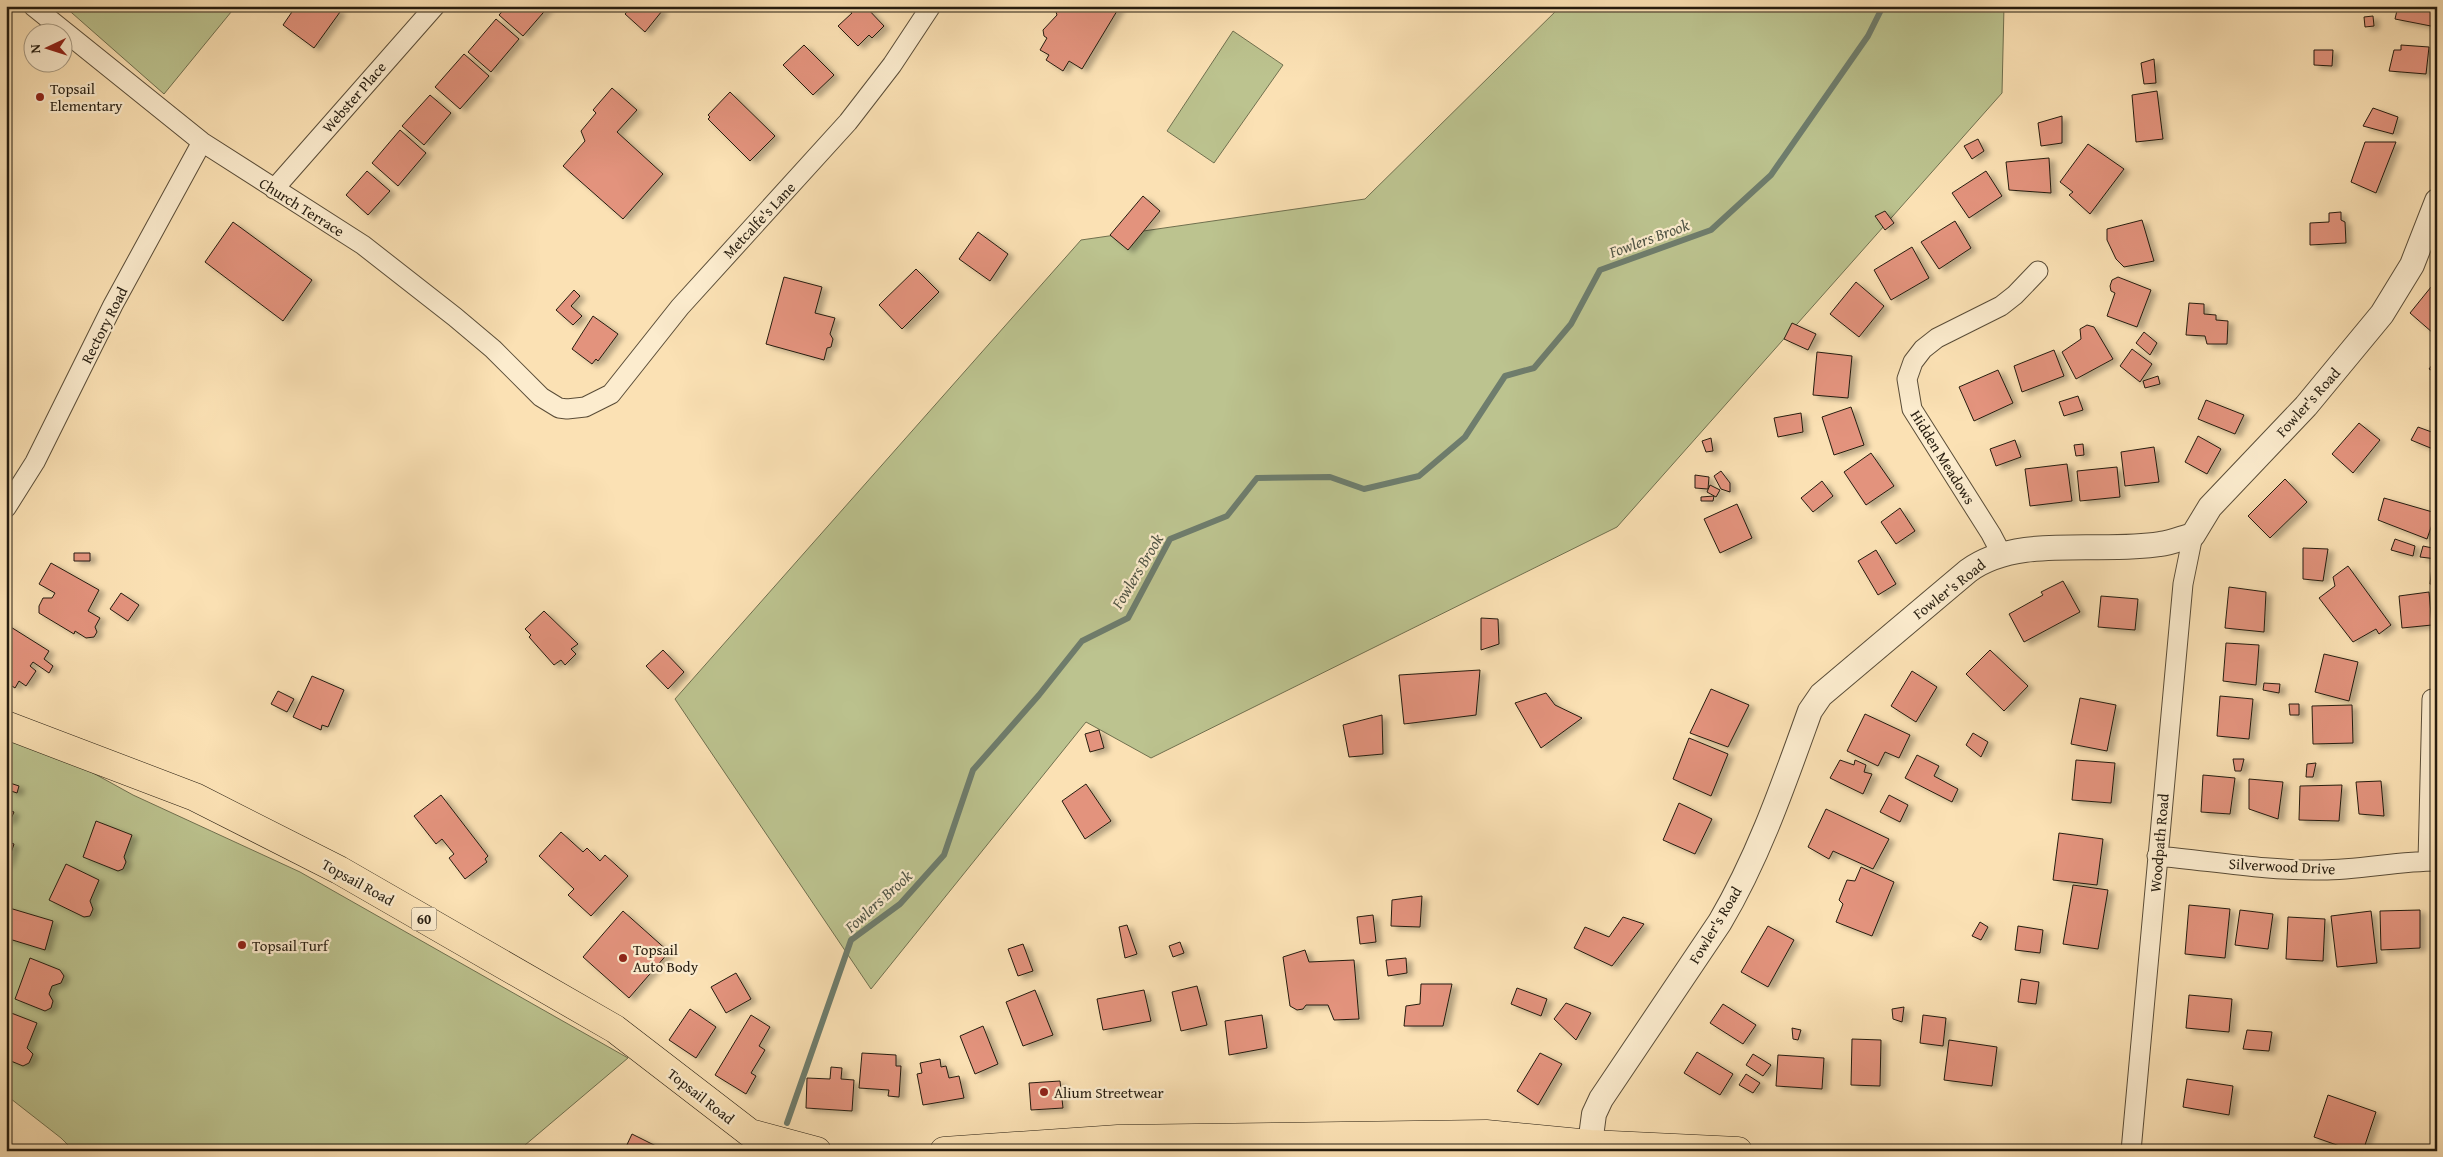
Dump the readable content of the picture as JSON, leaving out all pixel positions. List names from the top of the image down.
{
  "streets": {
    "main road": ["Topsail Road", "60"],
    "street": [
      "Webster Place",
      "Church Terrace",
      "Metcalfe's Lane",
      "Rectory Road",
      "Fowler's Road",
      "Hidden Meadows",
      "Woodpath Road",
      "Silverwood Drive"
    ]
  },
  "crossings": [
    ["Webster Place", "Church Terrace"],
    ["Church Terrace", "Metcalfe's Lane"],
    ["Church Terrace", "Rectory Road"],
    ["Fowler's Road", "Hidden Meadows"],
    ["Fowler's Road", "Woodpath Road"],
    ["Woodpath Road", "Silverwood Drive"]
  ],
  "water": ["Fowlers Brook"],
  "places": [
    "Topsail Elementary",
    "Topsail Turf",
    "Topsail Auto Body",
    "Alium Streetwear"
  ],
  "north": "left"
}
